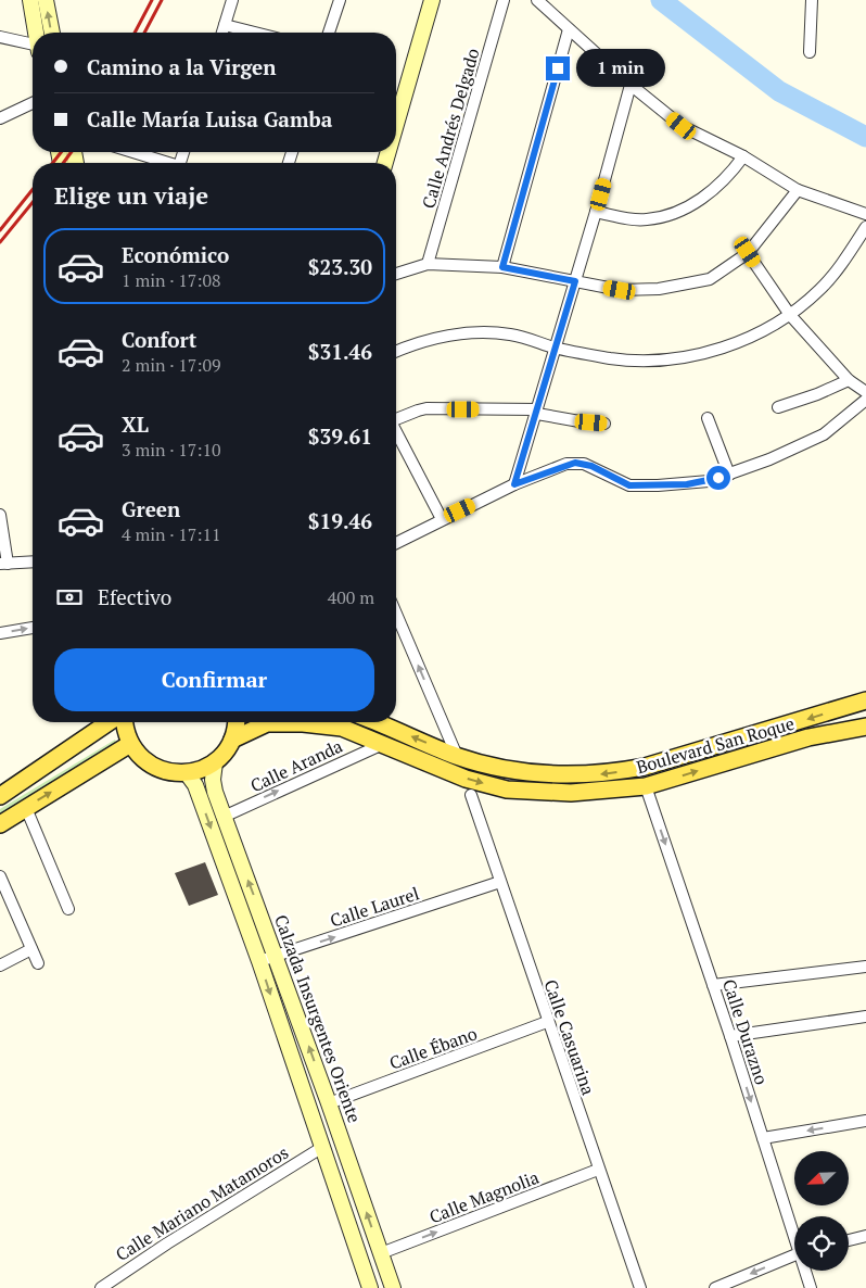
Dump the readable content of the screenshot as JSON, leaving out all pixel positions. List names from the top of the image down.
{
  "streets": {
    "main road": ["Boulevard San Roque", "Calzada Insurgentes Oriente"],
    "street": [
      "Calle Andrés Delgado",
      "Calle Aranda",
      "Calle Laurel",
      "Calle Durazno",
      "Calle Casuarina",
      "Calle Ébano",
      "Calle Magnolia",
      "Calle Mariano Matamoros"
    ]
  },
  "crossings": [
    ["Boulevard San Roque", "Calle Aranda"],
    ["Boulevard San Roque", "Calle Durazno"],
    ["Calle Aranda", "Calzada Insurgentes Oriente"],
    ["Calle Laurel", "Calzada Insurgentes Oriente"],
    ["Calle Laurel", "Calle Casuarina"],
    ["Calzada Insurgentes Oriente", "Calle Ébano"],
    ["Calzada Insurgentes Oriente", "Calle Magnolia"],
    ["Calzada Insurgentes Oriente", "Calle Mariano Matamoros"],
    ["Calle Casuarina", "Calle Ébano"],
    ["Calle Casuarina", "Calle Magnolia"]
  ],
  "one_way": [
    "Calle Aranda",
    "Calle Laurel",
    "Calle Durazno",
    "Calle Magnolia"
  ],
  "north": "bottom left",
  "page": {
    "banner": ["Camino a la Virgen", "Calle María Luisa Gamba"],
    "bubble": "1 min",
    "heading": "Elige un viaje",
    "list": [
      {
        "name": "Económico",
        "note": "1 min · 17:08",
        "value": "$23.30"
      },
      {
        "name": "Confort",
        "note": "2 min · 17:09",
        "value": "$31.46"
      },
      {
        "name": "XL",
        "note": "3 min · 17:10",
        "value": "$39.61"
      },
      {
        "name": "Green",
        "note": "4 min · 17:11",
        "value": "$19.46"
      }
    ],
    "pay": ["Efectivo", "400 m"],
    "buttons": "Confirmar"
  }
}
